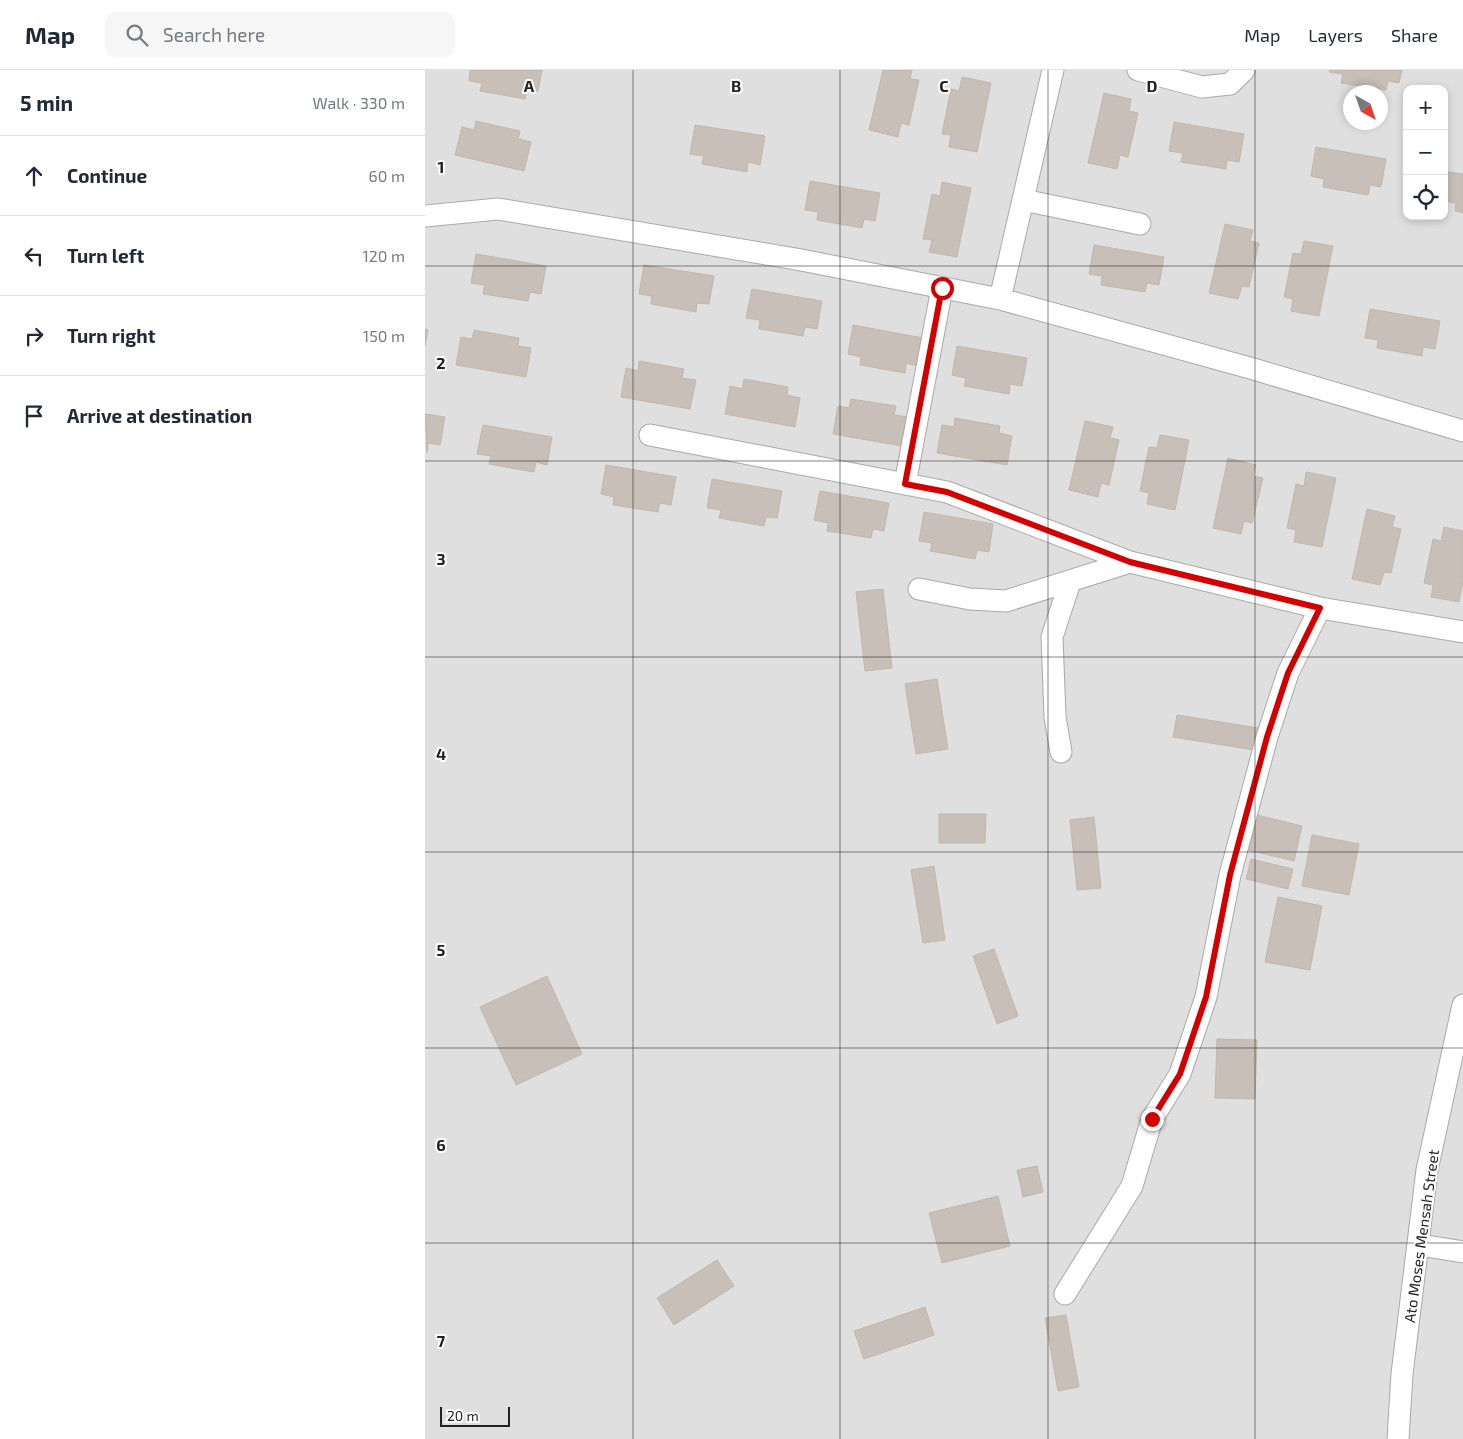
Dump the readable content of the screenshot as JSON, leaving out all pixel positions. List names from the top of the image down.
{
  "streets": {
    "street": ["Ato Moses Mensah Street"]
  },
  "scale_bar": "20 m",
  "north": "bottom right",
  "page": {
    "header": "Map",
    "search": "Search here",
    "nav": ["Map", "Layers", "Share"],
    "heading": ["5 min", "Walk · 330 m"],
    "map_buttons": ["+", "−"],
    "list": [
      ["Continue", "60 m"],
      ["Turn left", "120 m"],
      ["Turn right", "150 m"],
      "Arrive at destination"
    ],
    "scale": "20 m"
  },
  "grid": {
    "columns": [
      "A",
      "B",
      "C",
      "D"
    ],
    "rows": [
      "1",
      "2",
      "3",
      "4",
      "5",
      "6",
      "7"
    ]
  }
}
